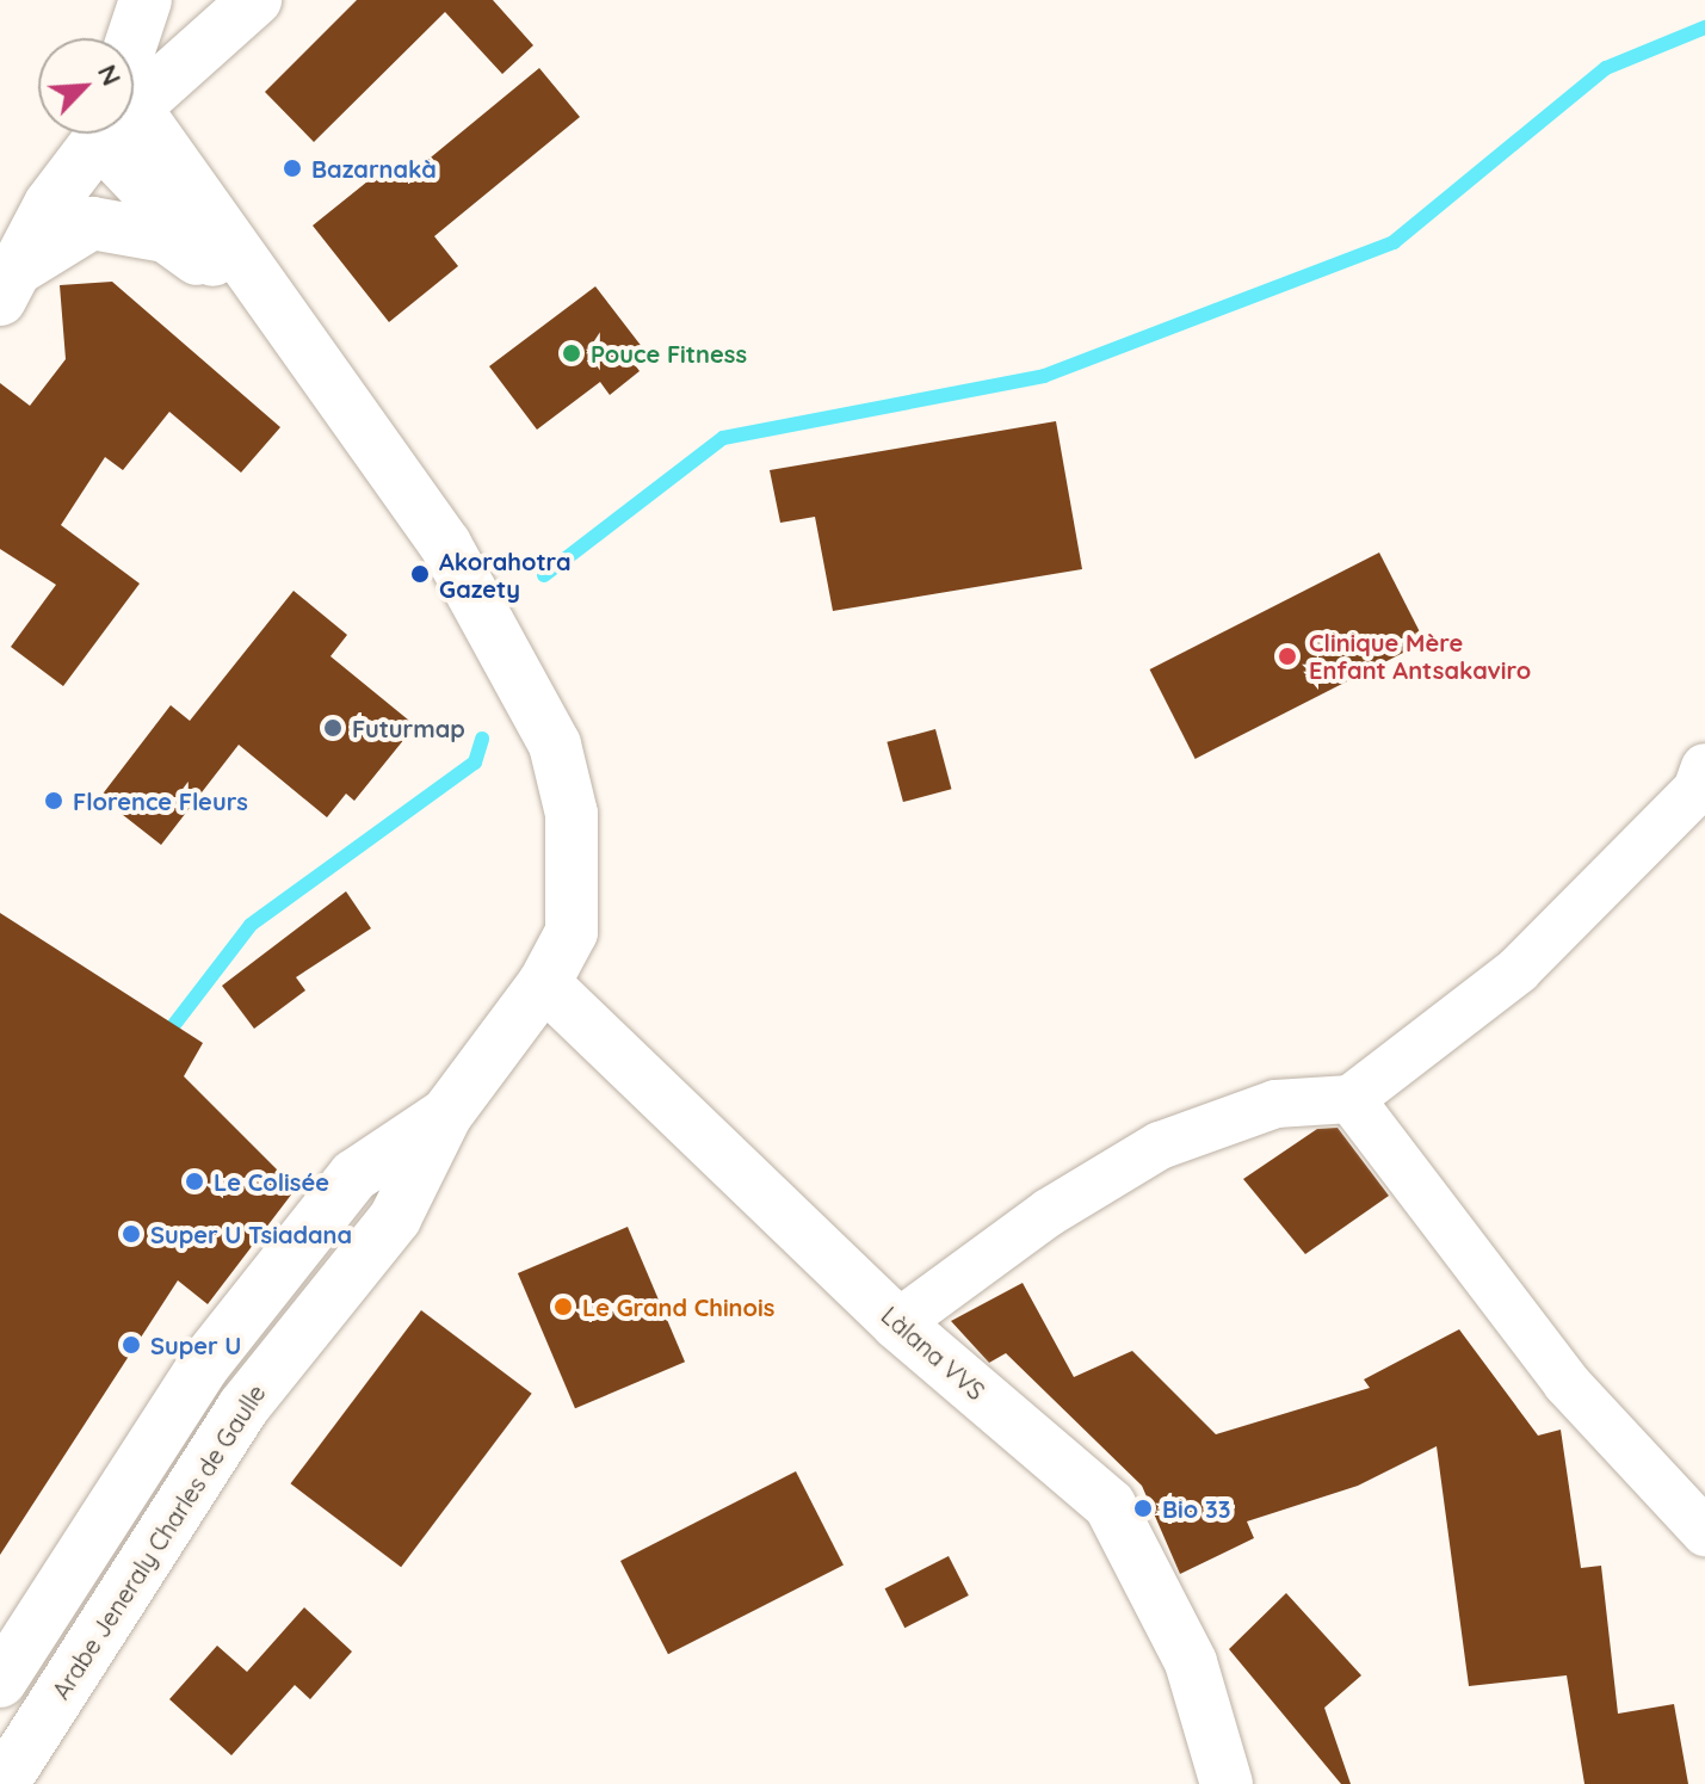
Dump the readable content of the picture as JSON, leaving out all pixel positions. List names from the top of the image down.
{
  "streets": {
    "main road": ["Làlana VVS", "Arabe Jeneraly Charles de Gaulle"]
  },
  "crossings": [
    ["Làlana VVS", "Arabe Jeneraly Charles de Gaulle"]
  ],
  "places": [
    "Bazarnakà",
    "Pouce Fitness",
    "Akorahotra Gazety",
    "Clinique Mère Enfant Antsakaviro",
    "Futurmap",
    "Florence Fleurs",
    "Le Colisée",
    "Super U Tsiadana",
    "Le Grand Chinois",
    "Super U",
    "Bio 33"
  ],
  "north": "top right"
}
